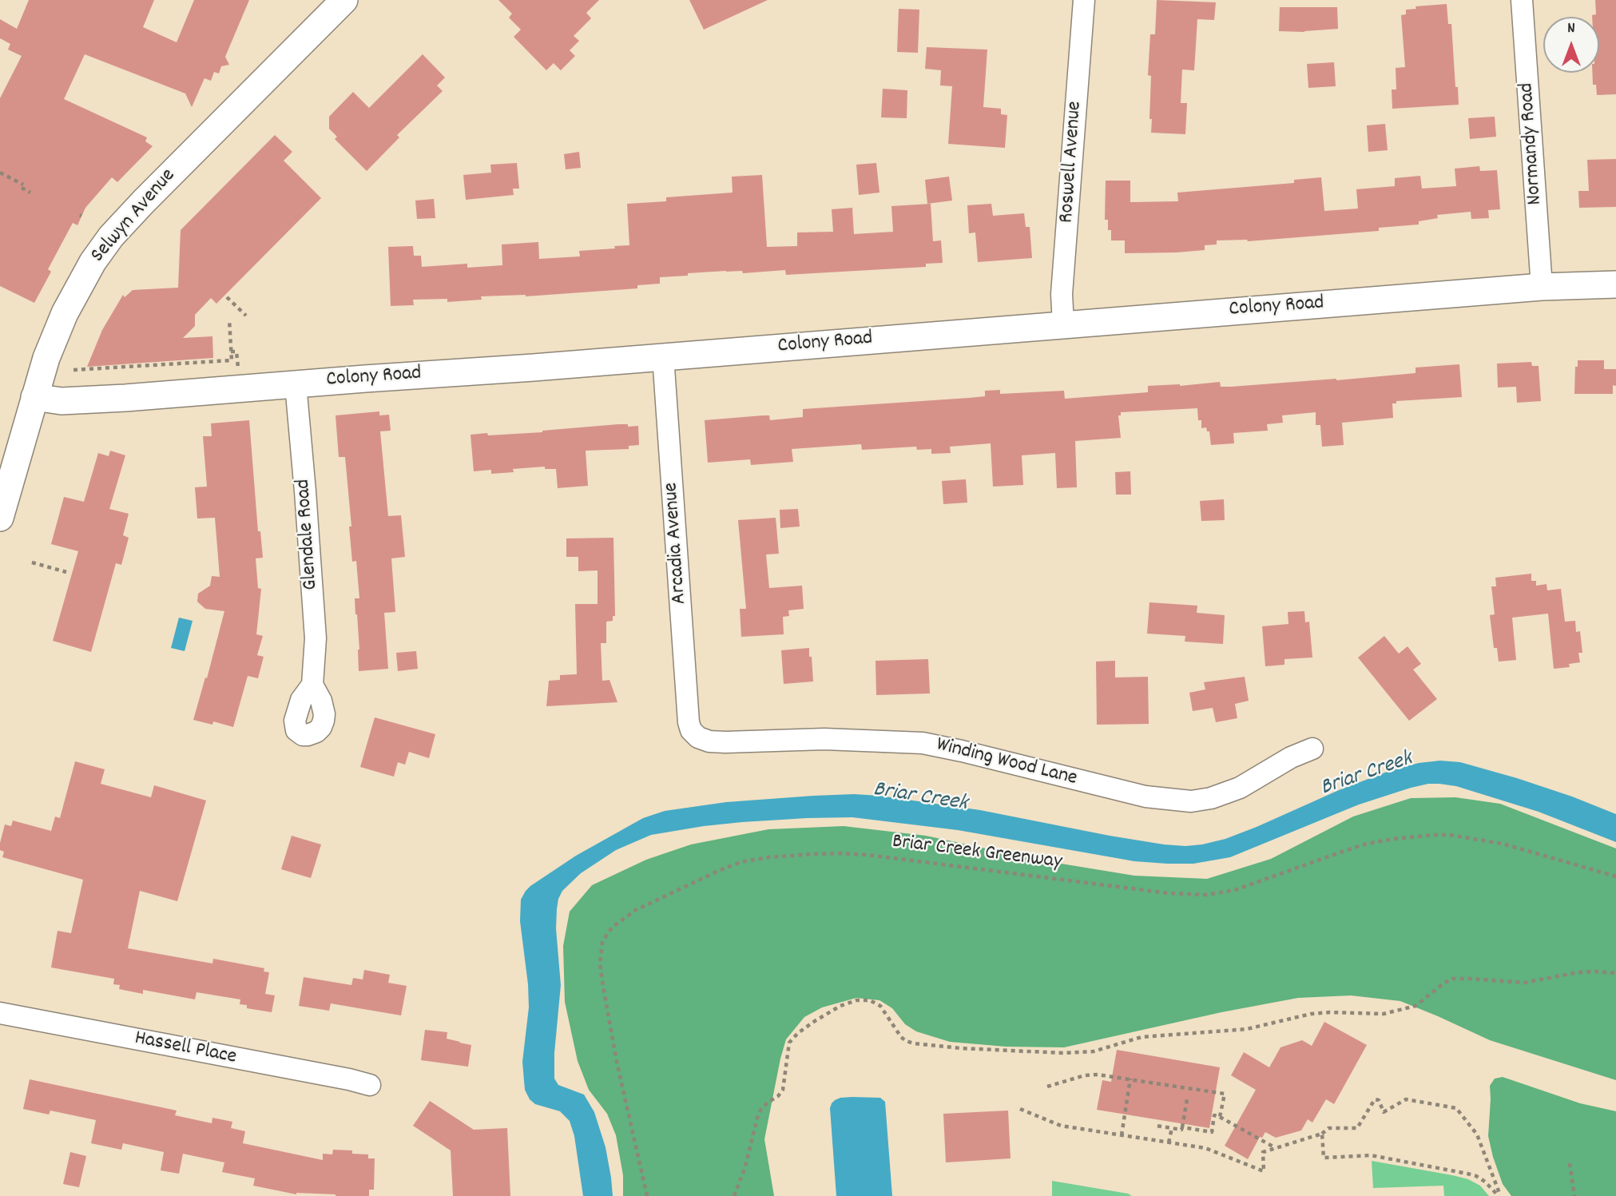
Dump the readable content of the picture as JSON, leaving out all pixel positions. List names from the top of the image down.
{
  "streets": {
    "street": [
      "Normandy Road",
      "Roswell Avenue",
      "Selwyn Avenue",
      "Colony Road",
      "Glendale Road",
      "Arcadia Avenue",
      "Winding Wood Lane",
      "Hassell Place"
    ],
    "path": ["Briar Creek Greenway"]
  },
  "crossings": [
    ["Normandy Road", "Colony Road"],
    ["Roswell Avenue", "Colony Road"],
    ["Selwyn Avenue", "Colony Road"],
    ["Colony Road", "Glendale Road"],
    ["Colony Road", "Arcadia Avenue"],
    ["Arcadia Avenue", "Winding Wood Lane"]
  ],
  "water": ["Briar Creek"],
  "north": "top"
}
